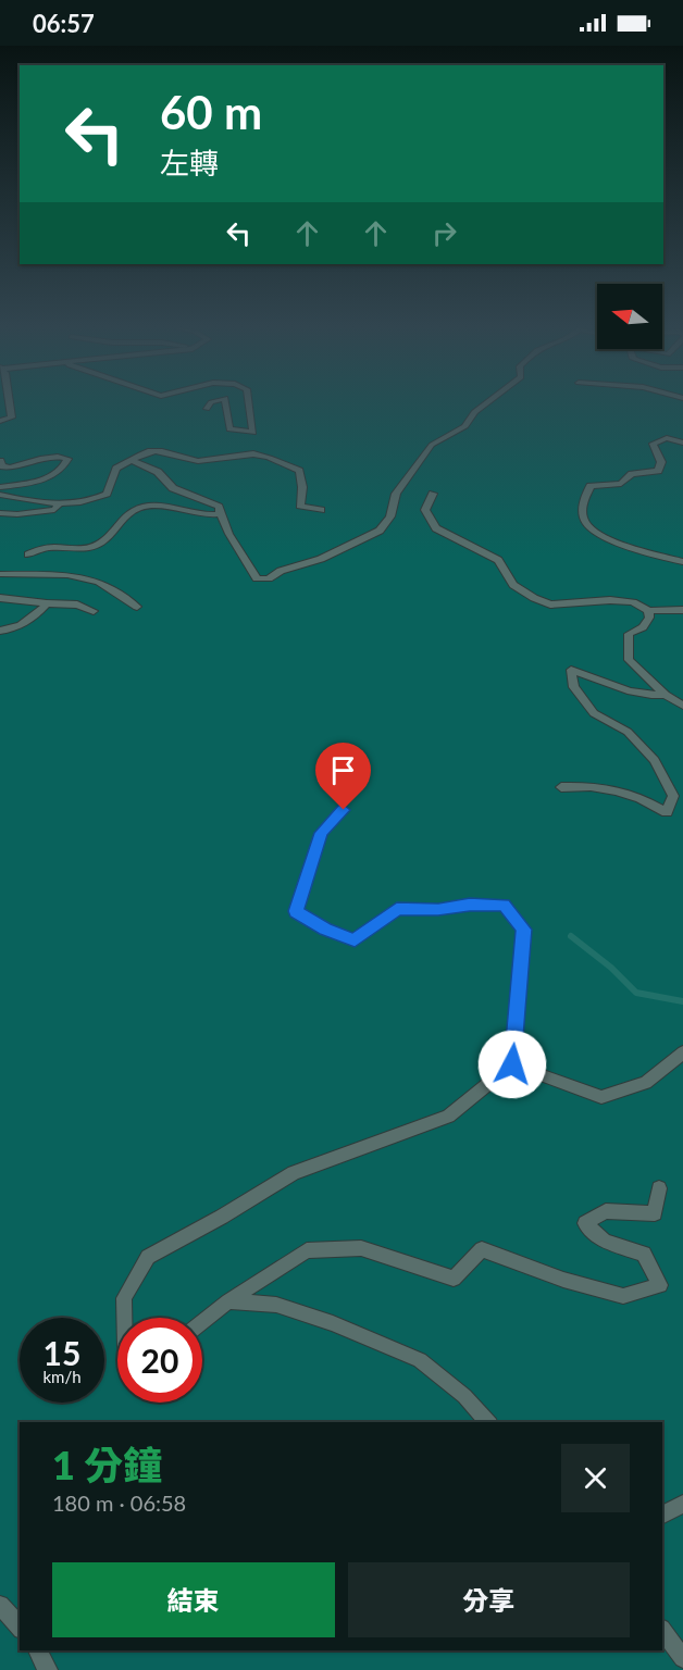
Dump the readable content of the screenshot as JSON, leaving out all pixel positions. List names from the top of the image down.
{
  "north": "left",
  "page": {
    "status": "06:57",
    "turn": ["60 m", "左轉"],
    "speed": "15 km/h",
    "limit": "20",
    "heading": ["1 分鐘", "180 m · 06:58"],
    "buttons": ["結束", "分享"]
  }
}
